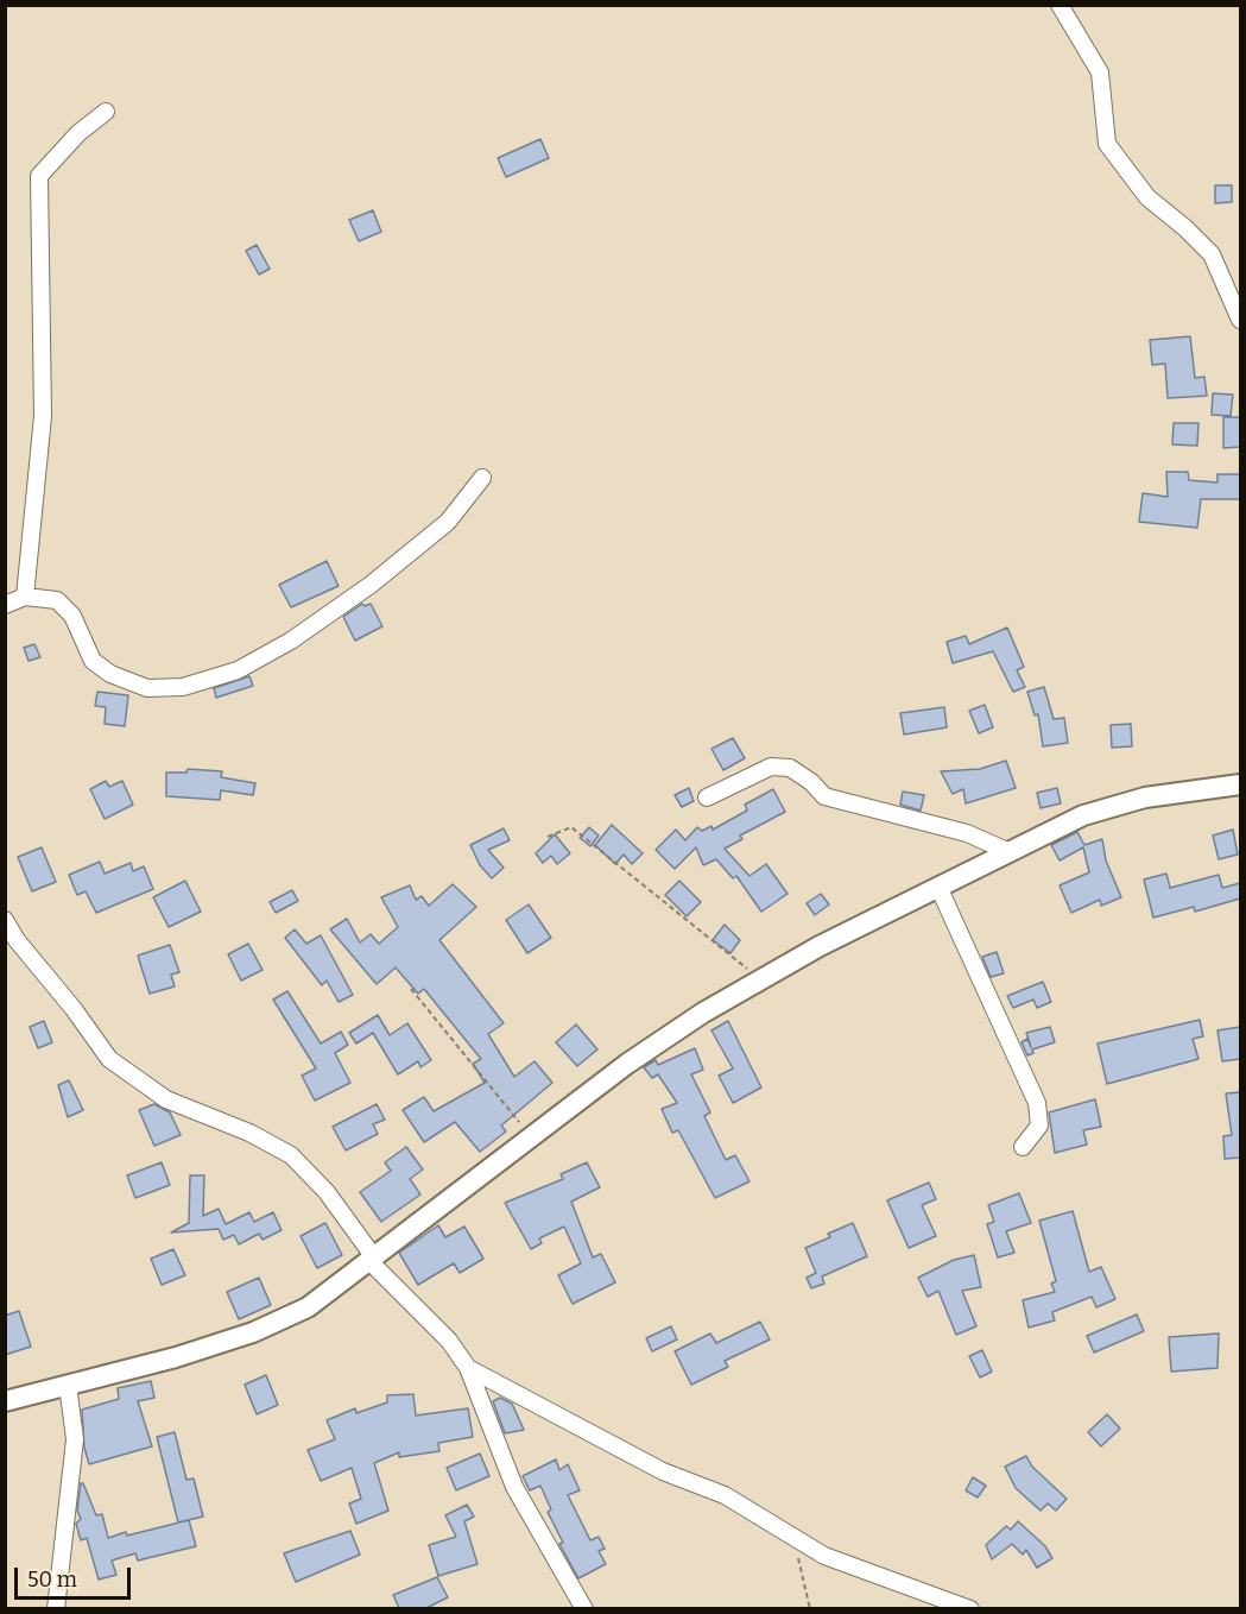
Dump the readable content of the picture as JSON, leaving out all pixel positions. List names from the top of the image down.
{
  "scale_bar": "50 m"
}
